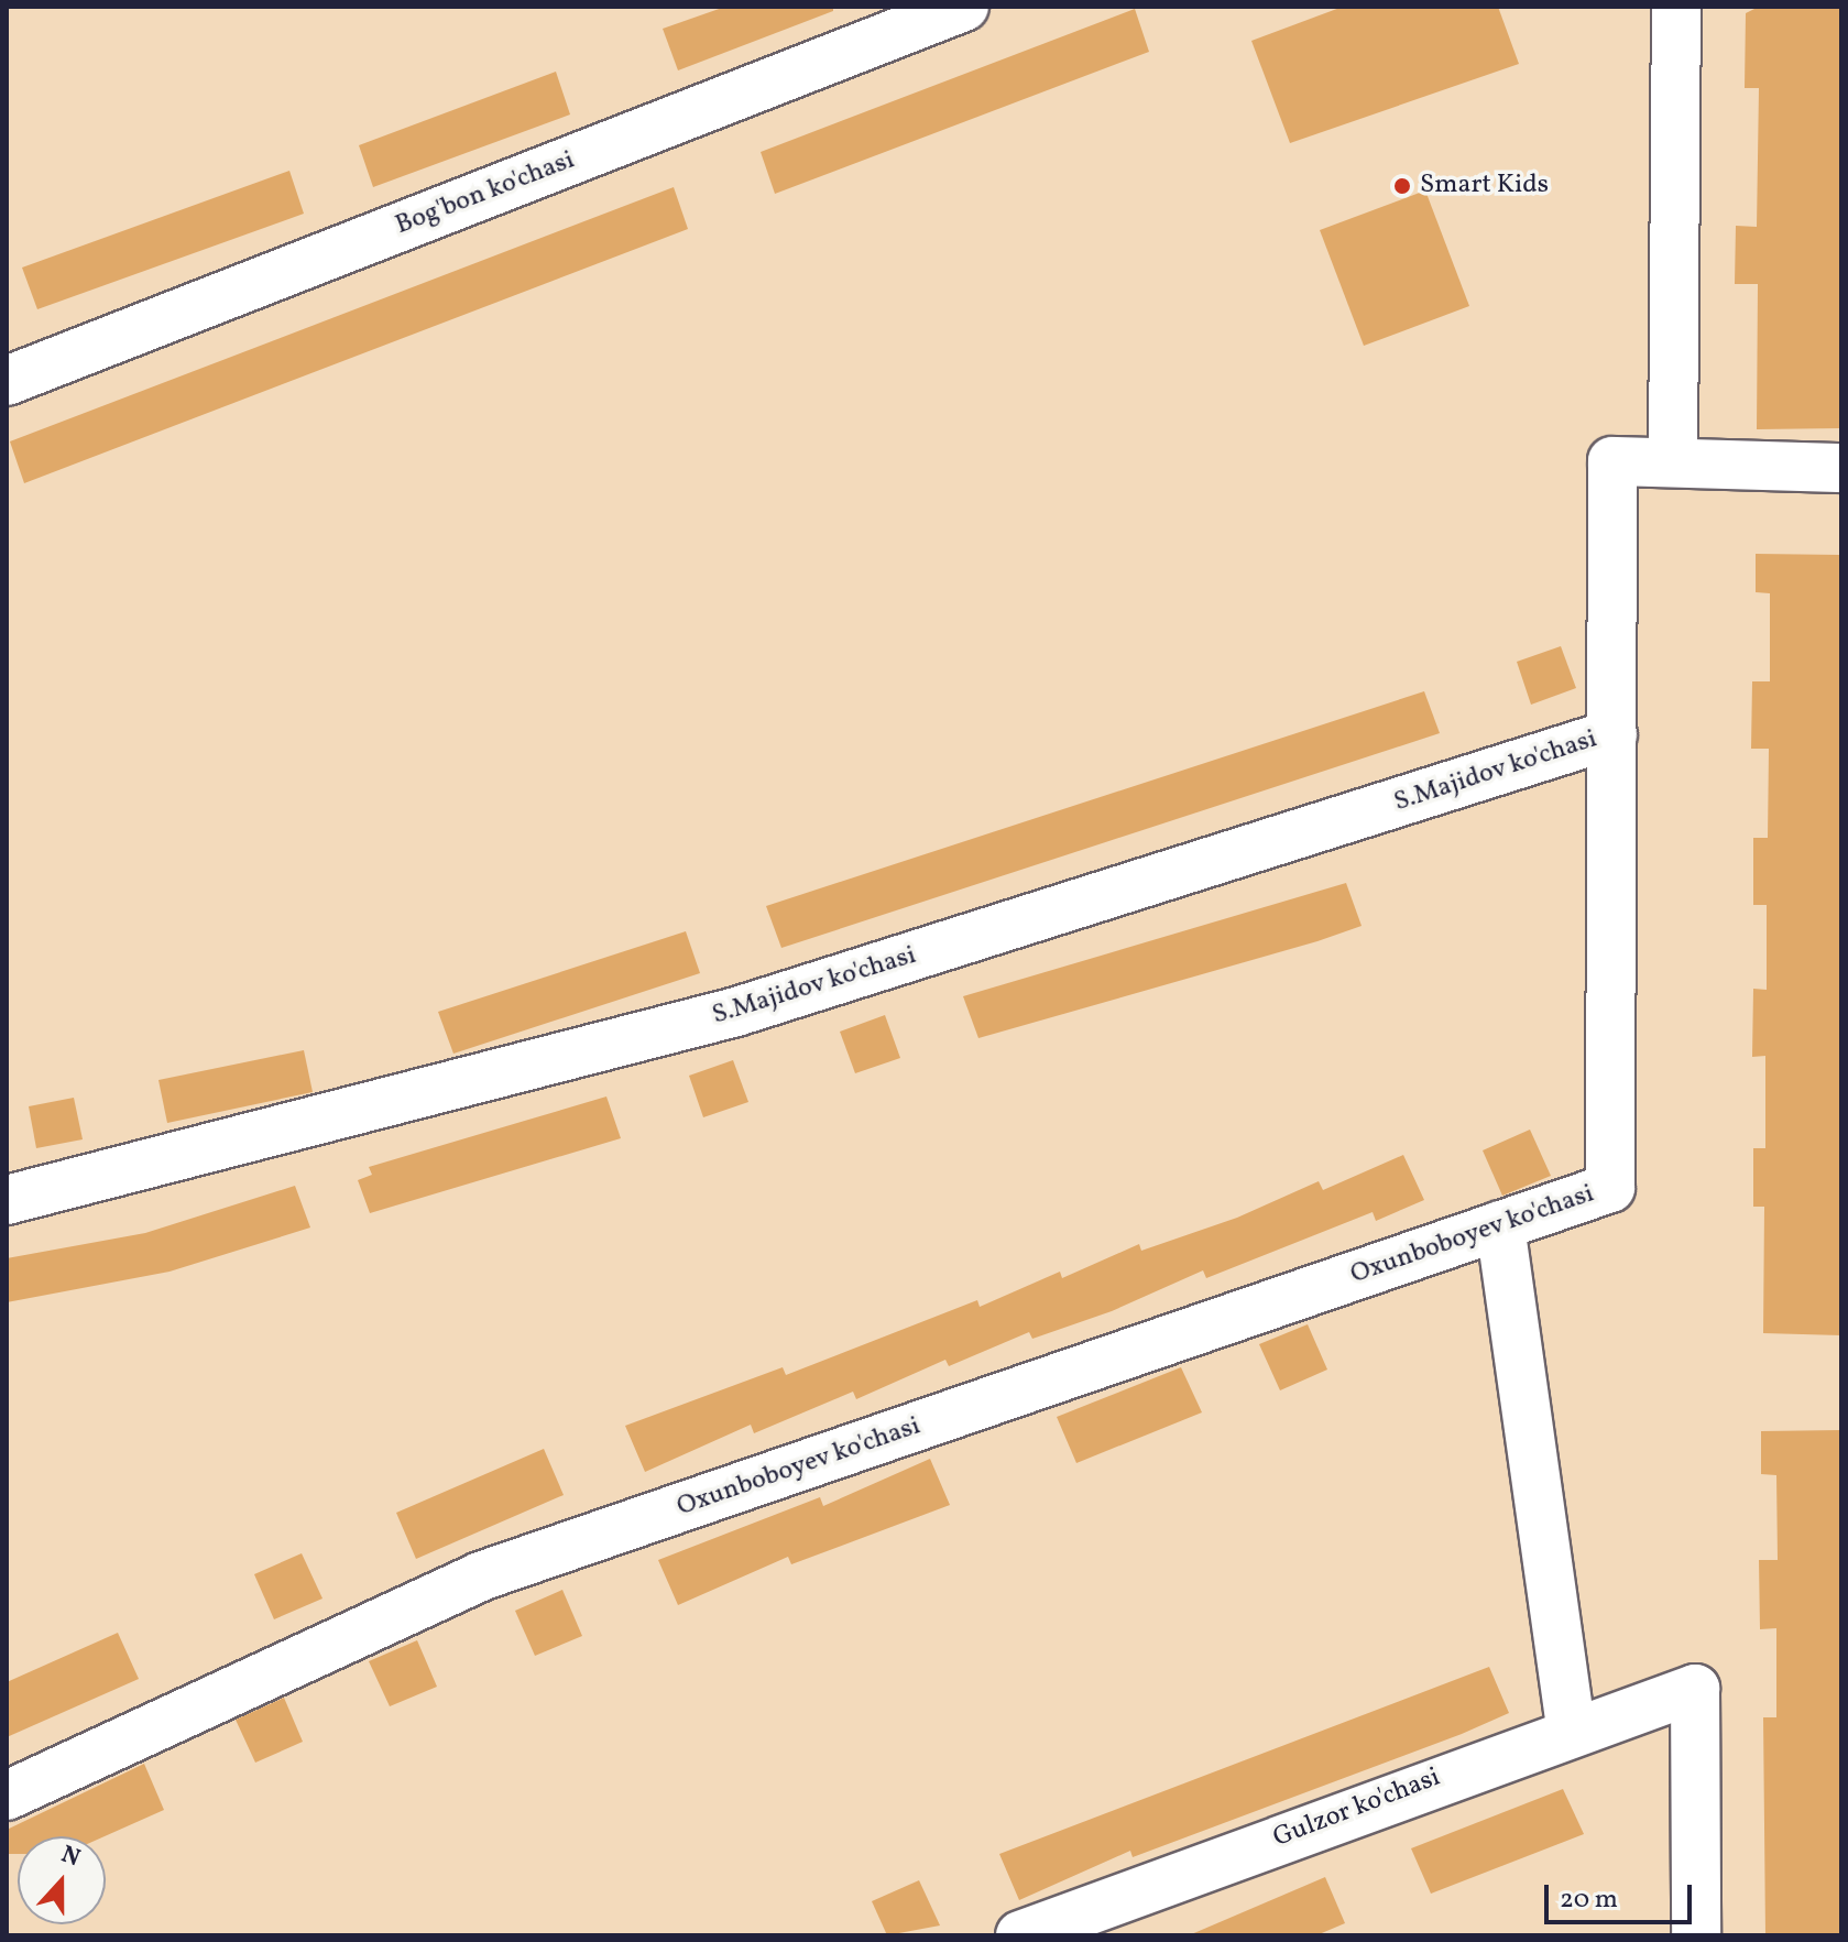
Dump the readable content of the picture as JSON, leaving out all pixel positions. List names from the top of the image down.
{
  "streets": {
    "street": [
      "Bog'bon ko'chasi",
      "S.Majidov ko'chasi",
      "Oxunboboyev ko'chasi",
      "Gulzor ko'chasi"
    ]
  },
  "crossings": [
    ["S.Majidov ko'chasi", "Oxunboboyev ko'chasi"]
  ],
  "places": ["Smart Kids"],
  "scale_bar": "20 m",
  "north": "top"
}
